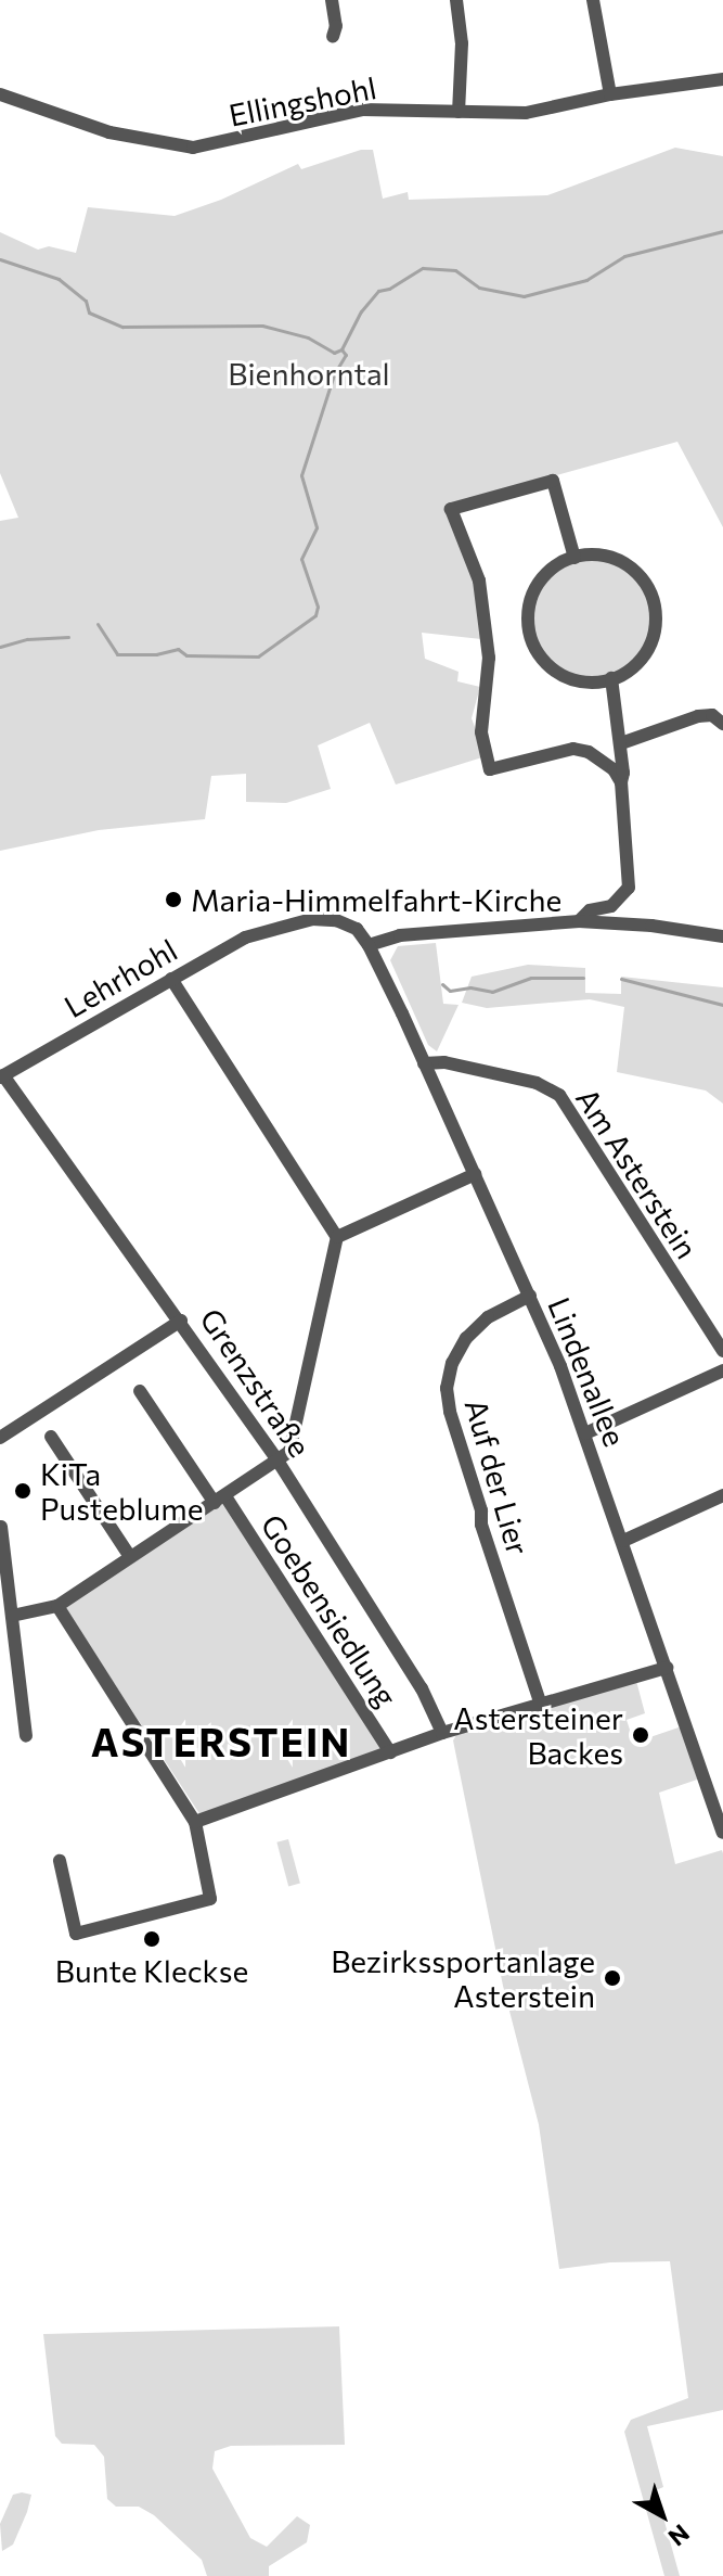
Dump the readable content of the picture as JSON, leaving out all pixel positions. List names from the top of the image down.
{
  "streets": {
    "street": [
      "Ellingshohl",
      "Lehrhohl",
      "Am Asterstein",
      "Lindenallee",
      "Grenzstraße",
      "Auf der Lier",
      "Goebensiedlung"
    ]
  },
  "crossings": [
    ["Lehrhohl", "Lindenallee"],
    ["Lehrhohl", "Grenzstraße"],
    ["Am Asterstein", "Lindenallee"],
    ["Lindenallee", "Auf der Lier"],
    ["Lindenallee", "Goebensiedlung"],
    ["Grenzstraße", "Goebensiedlung"],
    ["Auf der Lier", "Goebensiedlung"]
  ],
  "districts": ["ASTERSTEIN"],
  "parks": ["Bienhorntal"],
  "places": [
    "Maria-Himmelfahrt-Kirche",
    "KiTa Pusteblume",
    "Astersteiner Backes",
    "Bunte Kleckse",
    "Bezirkssportanlage Asterstein"
  ],
  "north": "bottom right"
}
